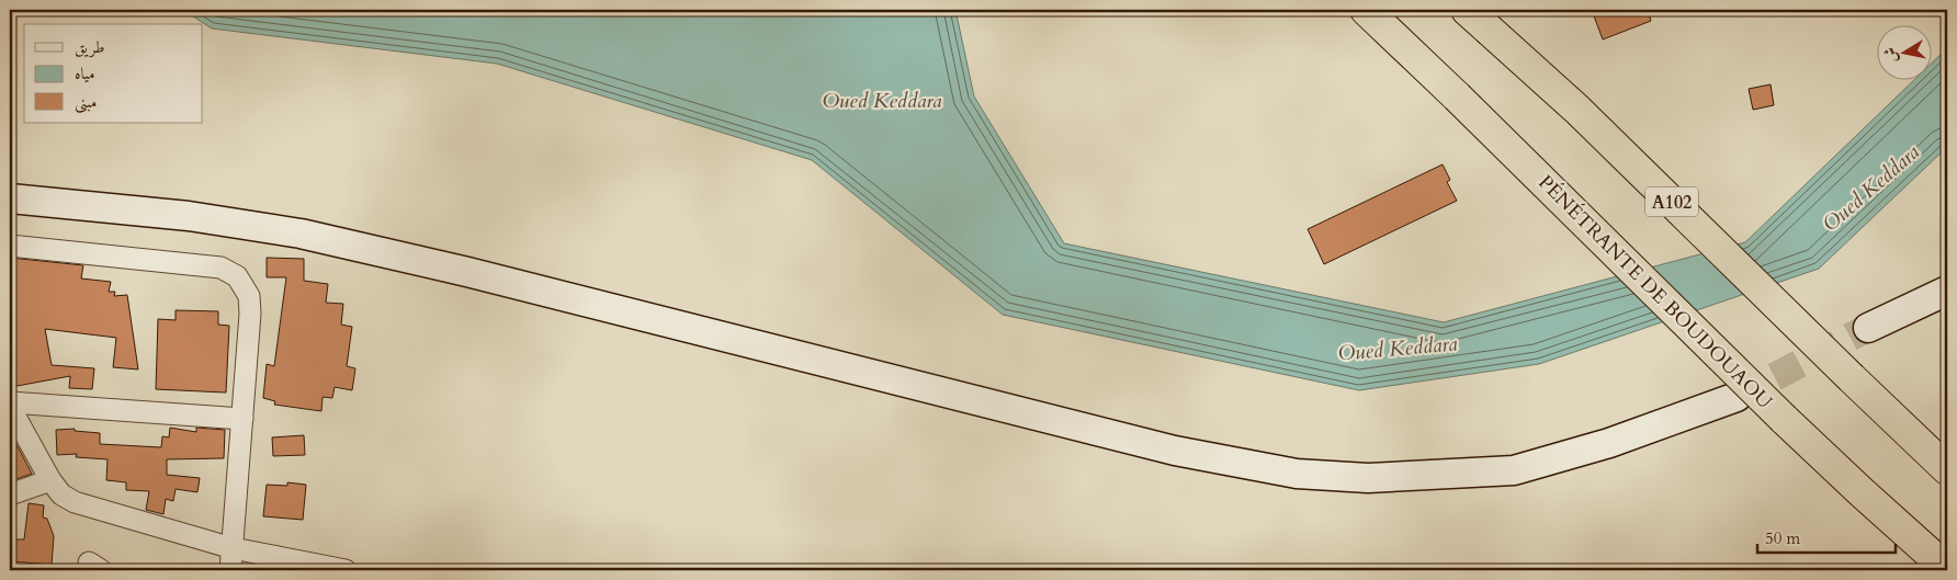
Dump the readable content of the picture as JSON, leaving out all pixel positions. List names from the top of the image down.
{
  "streets": {
    "highway": ["A102", "PÉNÉTRANTE DE BOUDOUAOU"]
  },
  "water": ["Oued Keddara"],
  "legend": ["طريق", "مياه", "مبنى"],
  "scale_bar": "50 m",
  "north": "left"
}
